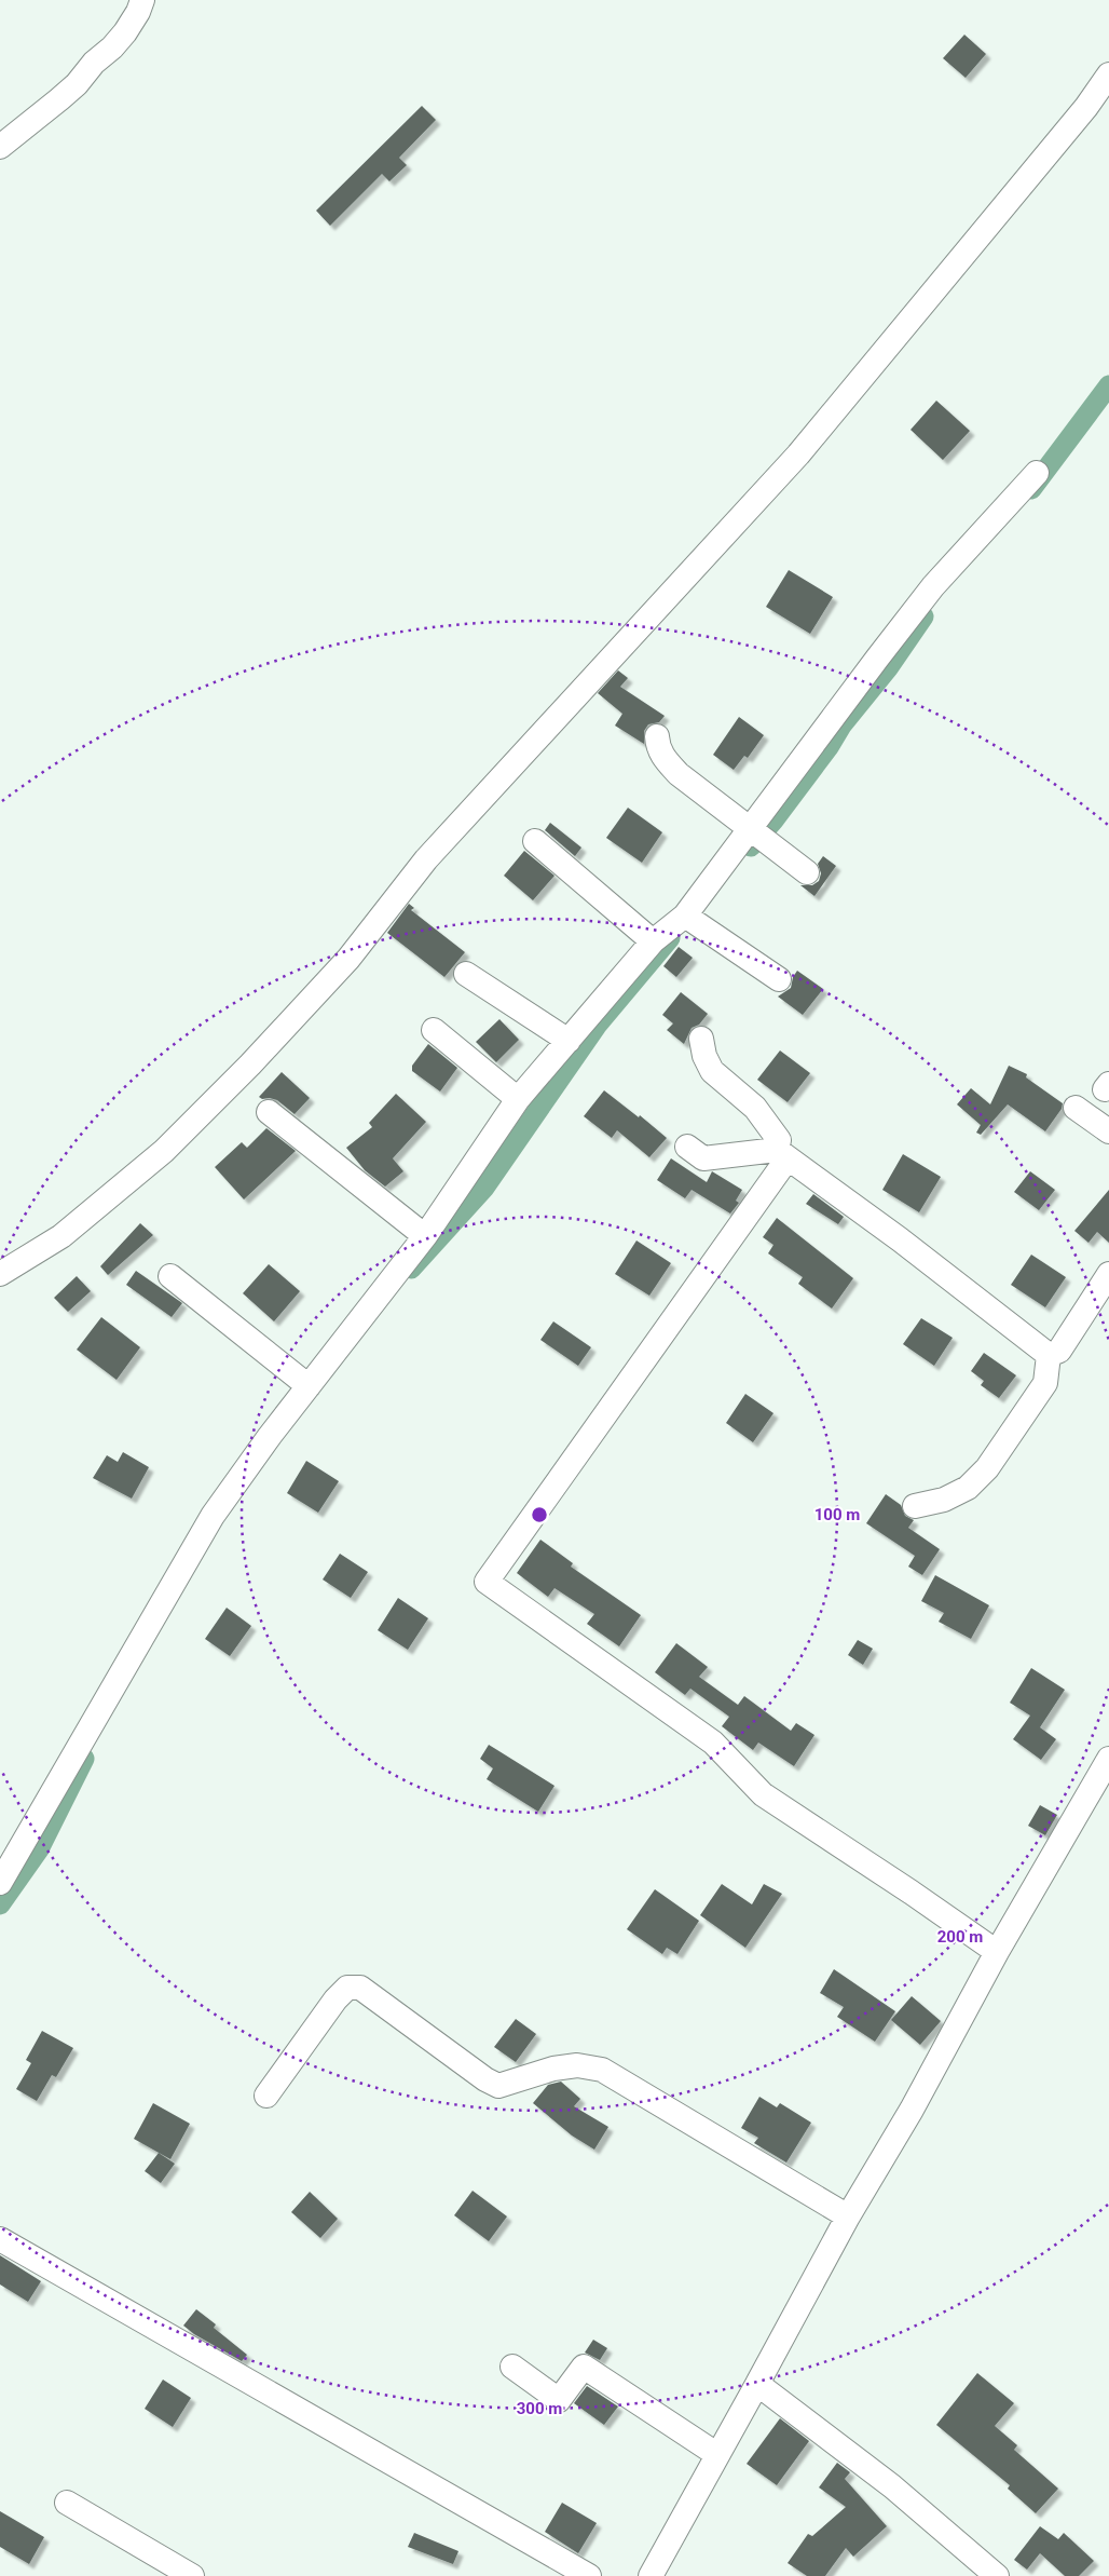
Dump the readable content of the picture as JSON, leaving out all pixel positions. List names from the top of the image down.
{
  "rings": ["100 m", "200 m", "300 m"]
}
